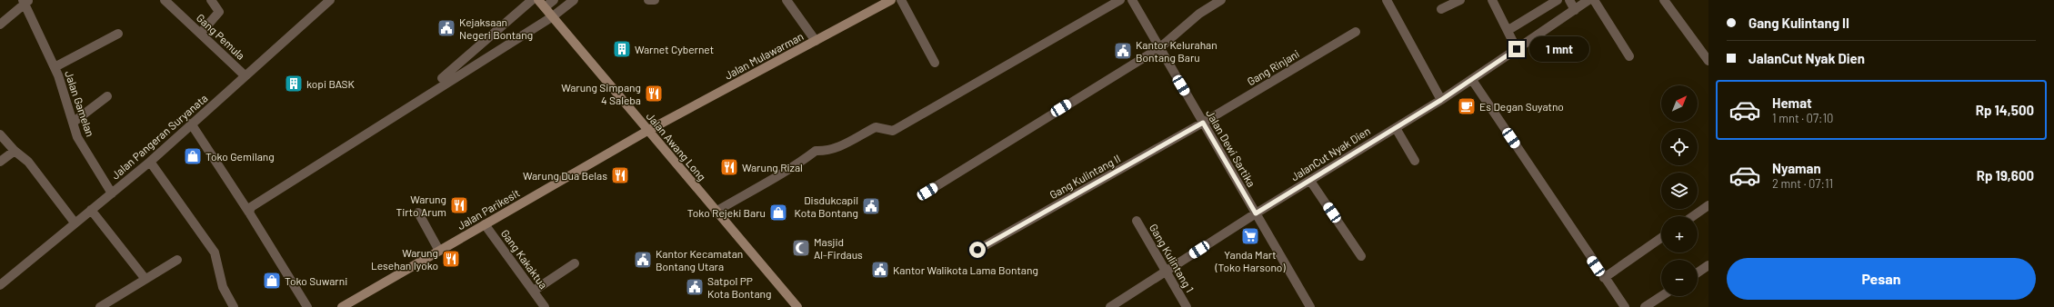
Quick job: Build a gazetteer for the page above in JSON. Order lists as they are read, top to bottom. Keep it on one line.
{"streets":{"street":["Gang Pemula","Jalan Mulawarman","Gang Rinjani","Jalan Gamelan","Jalan Pangeran Suryanata","Jalan Awang Long","Jalan Dewi Sartika","JalanCut Nyak Dien","Gang Kulintang II","Jalan Parikesit","Gang Kulintang 1","Gang Kakaktua"]},"crossings":[["Gang Pemula","Jalan Pangeran Suryanata"],["Jalan Mulawarman","Jalan Awang Long"],["Jalan Mulawarman","Jalan Parikesit"],["Gang Rinjani","Jalan Dewi Sartika"],["Gang Rinjani","Gang Kulintang II"],["Jalan Gamelan","Jalan Pangeran Suryanata"],["Jalan Awang Long","Jalan Parikesit"],["Jalan Dewi Sartika","JalanCut Nyak Dien"],["Jalan Dewi Sartika","Gang Kulintang II"],["JalanCut Nyak Dien","Gang Kulintang 1"],["Jalan Parikesit","Gang Kakaktua"]],"places":{"public building":["Kejaksaan Negeri Bontang","Kantor Kelurahan Bontang Baru","Disdukcapil Kota Bontang","Kantor Kecamatan Bontang Utara","Kantor Walikota Lama Bontang","Satpol PP Kota Bontang"],"building":["Warnet Cybernet","kopi BASK"],"restaurant":["Warung Simpang 4 Saleba","Warung Rizal","Warung Dua Belas","Warung Tirto Arum","Warung Lesehan Iyoko"],"cafe":["Es Degan Suyatno"],"shop":["Toko Gemilang","Toko Rejeki Baru","Toko Suwarni"],"supermarket":["Yanda Mart (Toko Harsono)"],"mosque":["Masjid Al-Firdaus"]},"north":"top right","page":{"banner":["Gang Kulintang II","JalanCut Nyak Dien"],"bubble":"1 mnt","list":[{"name":"Hemat","note":"1 mnt · 07:10","value":"Rp 14,500"},{"name":"Nyaman","note":"2 mnt · 07:11","value":"Rp 19,600"}],"map_buttons":["+","−"],"buttons":"Pesan"}}
